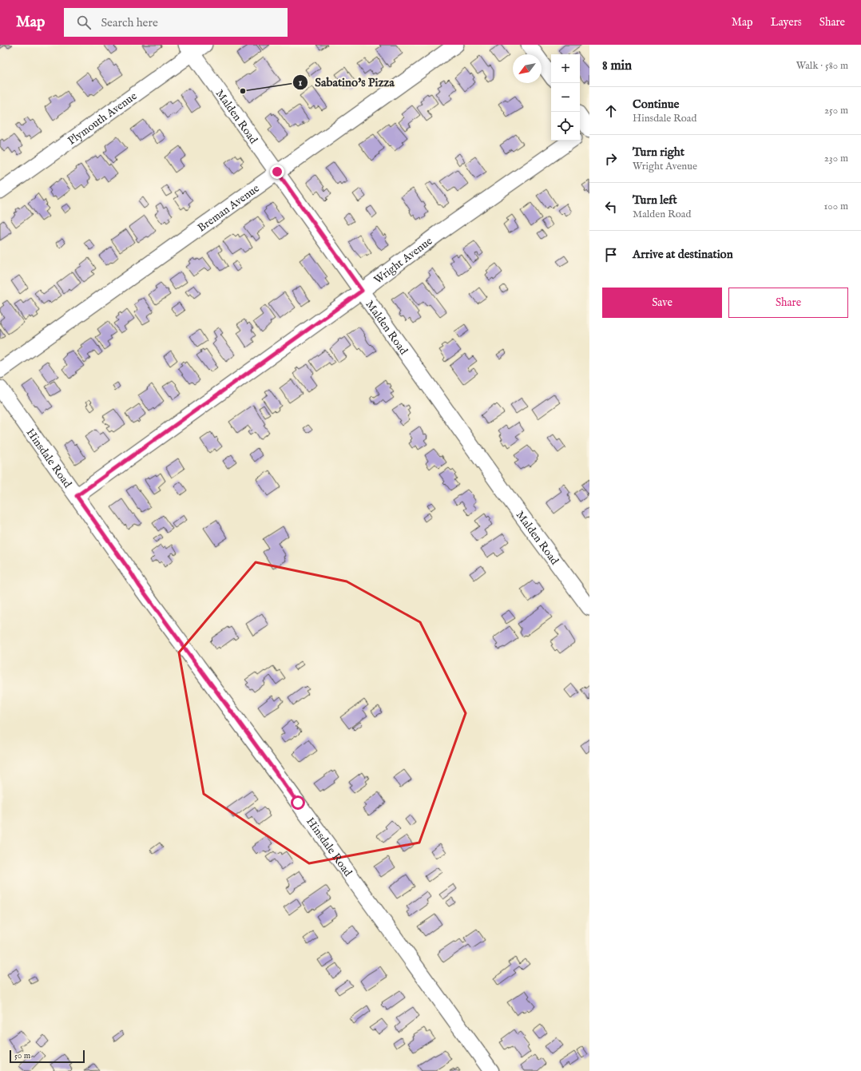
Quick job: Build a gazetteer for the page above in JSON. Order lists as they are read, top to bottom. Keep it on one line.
{"streets":{"street":["Malden Road","Plymouth Avenue","Breman Avenue","Wright Avenue","Hinsdale Road"]},"crossings":[["Malden Road","Plymouth Avenue"],["Malden Road","Breman Avenue"],["Malden Road","Wright Avenue"],["Wright Avenue","Hinsdale Road"]],"places":["Sabatino's Pizza"],"scale_bar":"50 m","north":"bottom left","page":{"header":"Map","search":"Search here","nav":["Map","Layers","Share"],"heading":["8 min","Walk · 580 m"],"map_buttons":["+","−"],"list":[["Continue","Hinsdale Road","250 m"],["Turn right","Wright Avenue","230 m"],["Turn left","Malden Road","100 m"],"Arrive at destination"],"buttons":["Save","Share"],"scale":"50 m"}}
